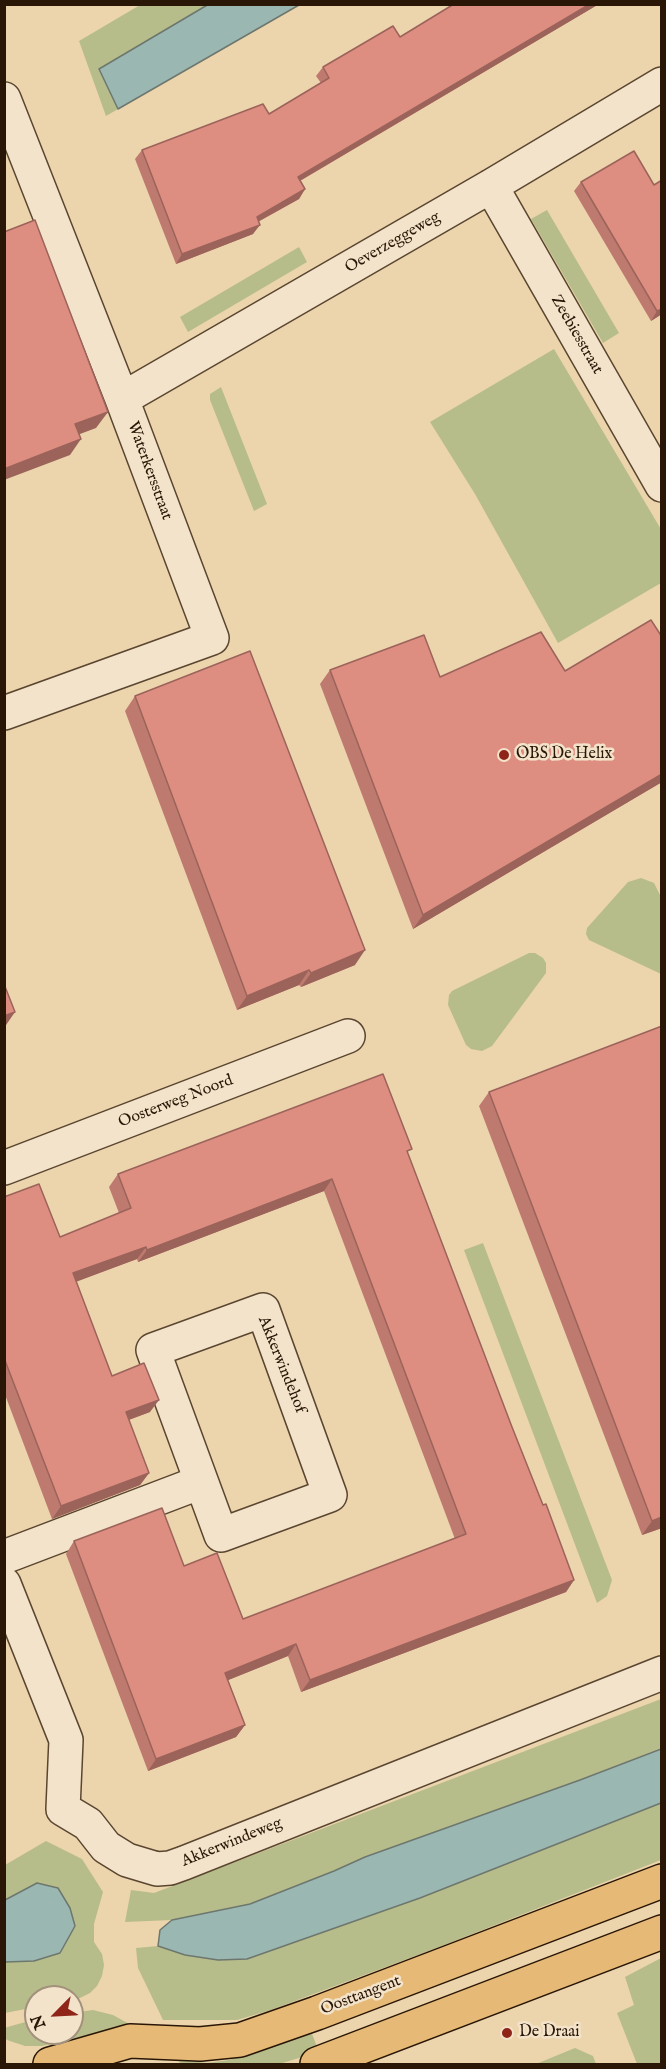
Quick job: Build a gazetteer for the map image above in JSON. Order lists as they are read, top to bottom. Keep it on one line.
{"streets":{"main road":["Oosttangent"],"street":["Oeverzeggeweg","Zeebiesstraat","Waterkersstraat","Oosterweg Noord","Akkerwindehof","Akkerwindeweg"]},"crossings":[["Oeverzeggeweg","Zeebiesstraat"],["Oeverzeggeweg","Waterkersstraat"]],"places":["OBS De Helix","De Draai"],"north":"bottom left"}
